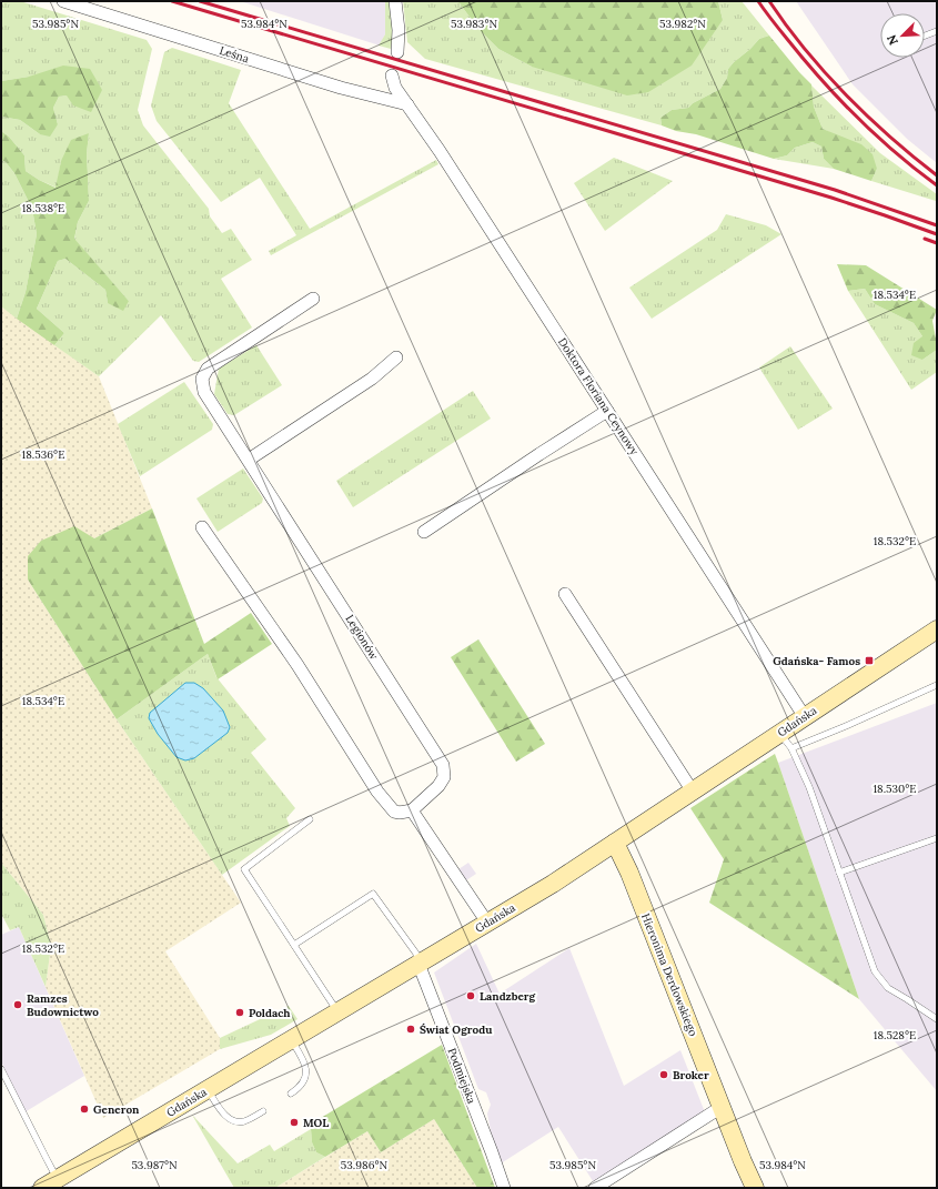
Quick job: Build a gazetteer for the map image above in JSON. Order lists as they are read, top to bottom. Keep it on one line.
{"streets":{"main road":["Gdańska","Hieronima Derdowskiego"],"street":["Leśna","Doktora Floriana Ceynowy","Legionów","Podmiejska"]},"crossings":[["Leśna","Doktora Floriana Ceynowy"],["Doktora Floriana Ceynowy","Gdańska"],["Gdańska","Hieronima Derdowskiego"],["Gdańska","Podmiejska"]],"places":{"transit":["Gdańska- Famos"],"other":["Landzberg","Ramzes Budownictwo","Poldach","Świat Ogrodu","Broker","Generon","MOL"]},"north":"bottom left","coordinates":["53.982°N","53.985°N","53.984°N","53.983°N","18.538°E","18.534°E","18.536°E","18.532°E","18.530°E","18.528°E","53.987°N","53.986°N"]}
